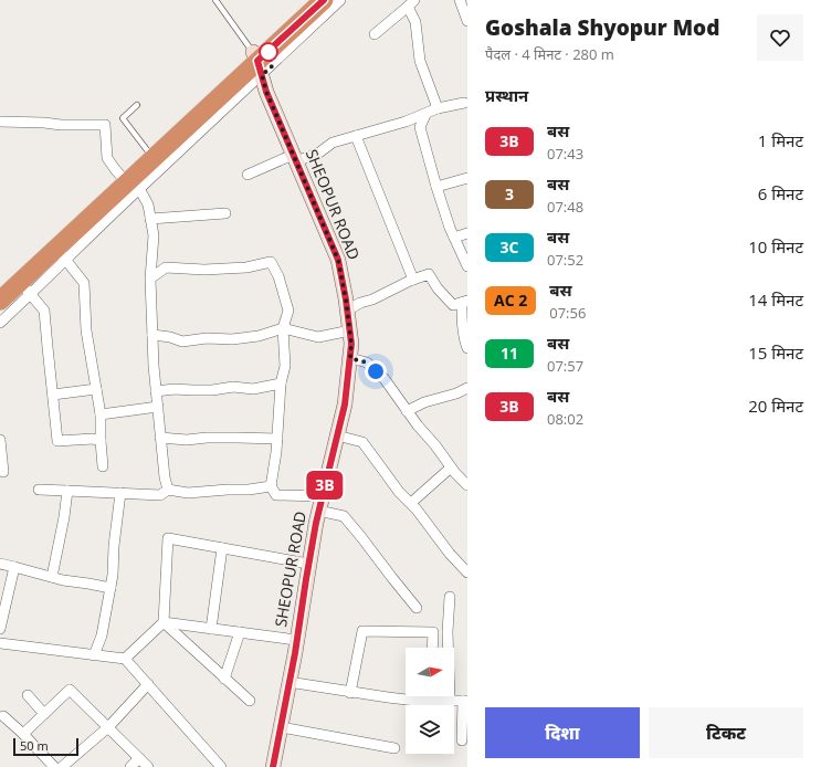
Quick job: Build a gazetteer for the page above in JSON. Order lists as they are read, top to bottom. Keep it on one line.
{"streets":{"street":["SHEOPUR ROAD"]},"lines":["bus line 3B"],"scale_bar":"50 m","north":"right","page":{"on_map":"3B","heading":[["Goshala Shyopur Mod","पैदल · 4 मिनट · 280 m"],"प्रस्थान"],"list":[{"mark":"3B","name":"बस","note":"07:43","value":"1 मिनट"},{"mark":"3","name":"बस","note":"07:48","value":"6 मिनट"},{"mark":"3C","name":"बस","note":"07:52","value":"10 मिनट"},{"mark":"AC 2","name":"बस","note":"07:56","value":"14 मिनट"},{"mark":"11","name":"बस","note":"07:57","value":"15 मिनट"},{"mark":"3B","name":"बस","note":"08:02","value":"20 मिनट"}],"buttons":["दिशा","टिकट"],"scale":"50 m"}}
